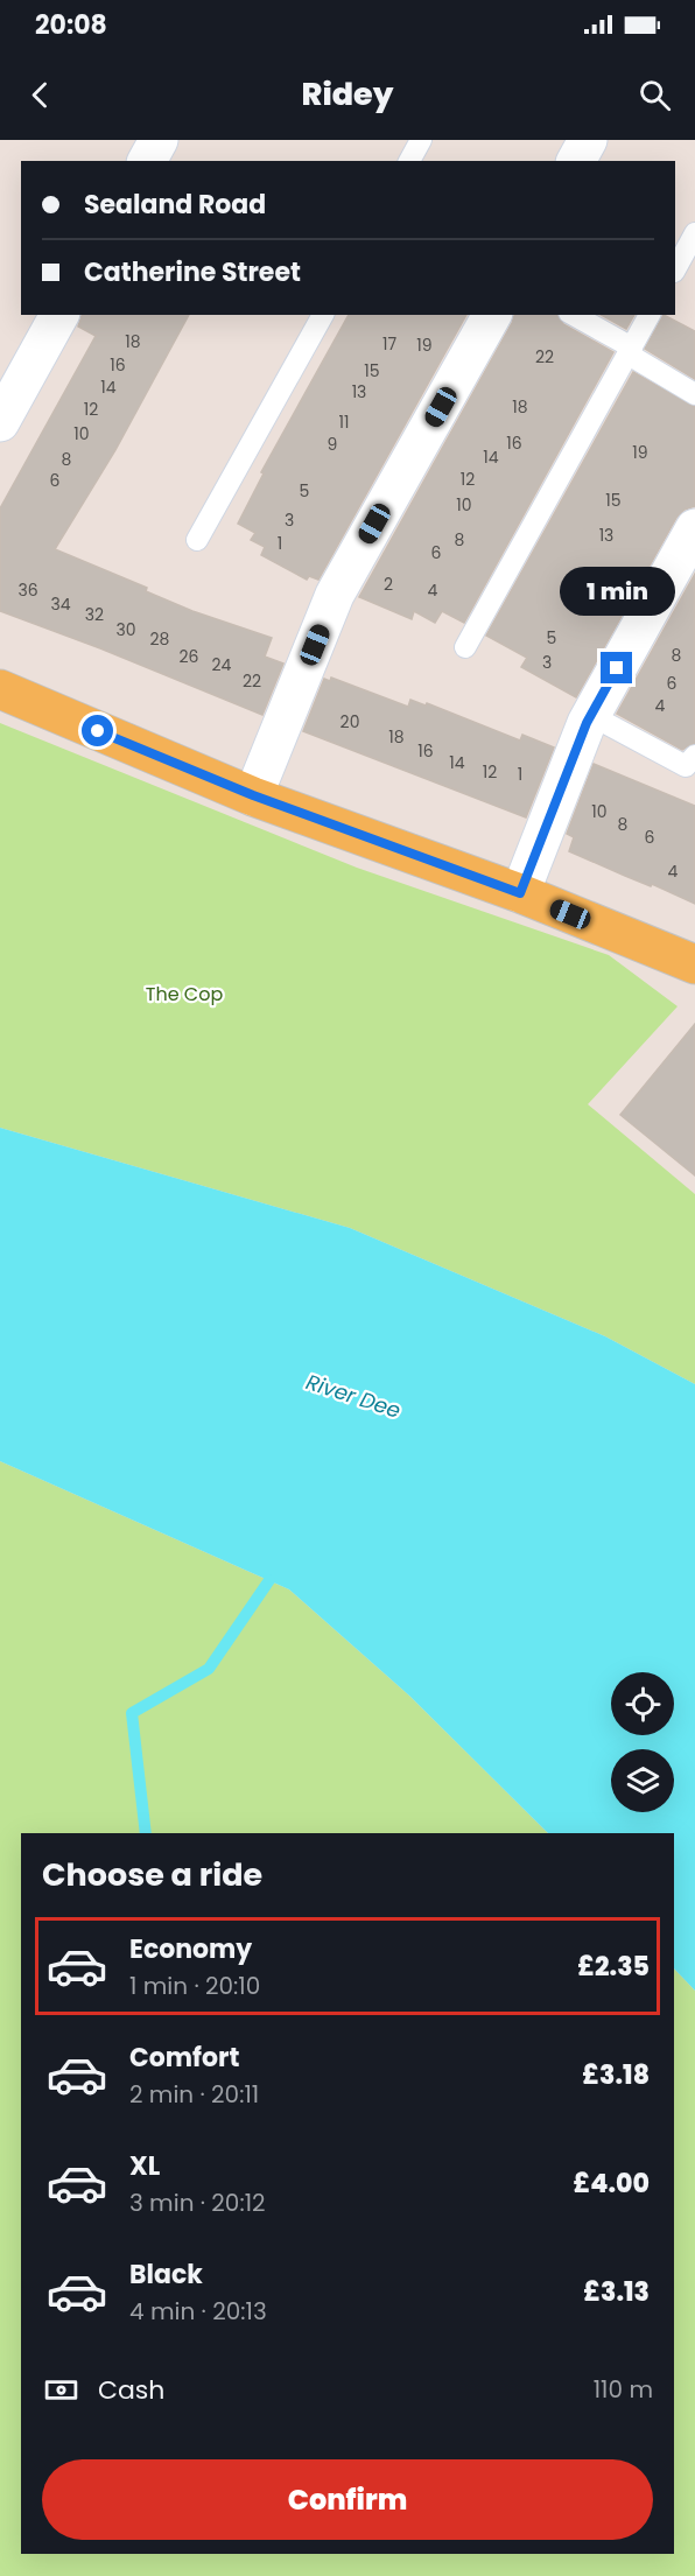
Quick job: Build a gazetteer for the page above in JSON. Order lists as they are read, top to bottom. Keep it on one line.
{"water":["River Dee"],"parks":["The Cop"],"house_numbers":["18","17","19","22","16","15","14","13","18","12","11","10","16","9","19","14","8","12","6","5","15","10","3","13","8","1","6","2","36","4","34","32","30","5","28","8","26","3","24","22","6","4","20","18","16","14","12","1","10","8","6","4"],"page":{"status":"20:08","header":"Ridey","banner":["Sealand Road","Catherine Street"],"bubble":"1 min","heading":"Choose a ride","list":[{"name":"Economy","note":"1 min · 20:10","value":"£2.35"},{"name":"Comfort","note":"2 min · 20:11","value":"£3.18"},{"name":"XL","note":"3 min · 20:12","value":"£4.00"},{"name":"Black","note":"4 min · 20:13","value":"£3.13"}],"pay":["Cash","110 m"],"buttons":"Confirm"}}
